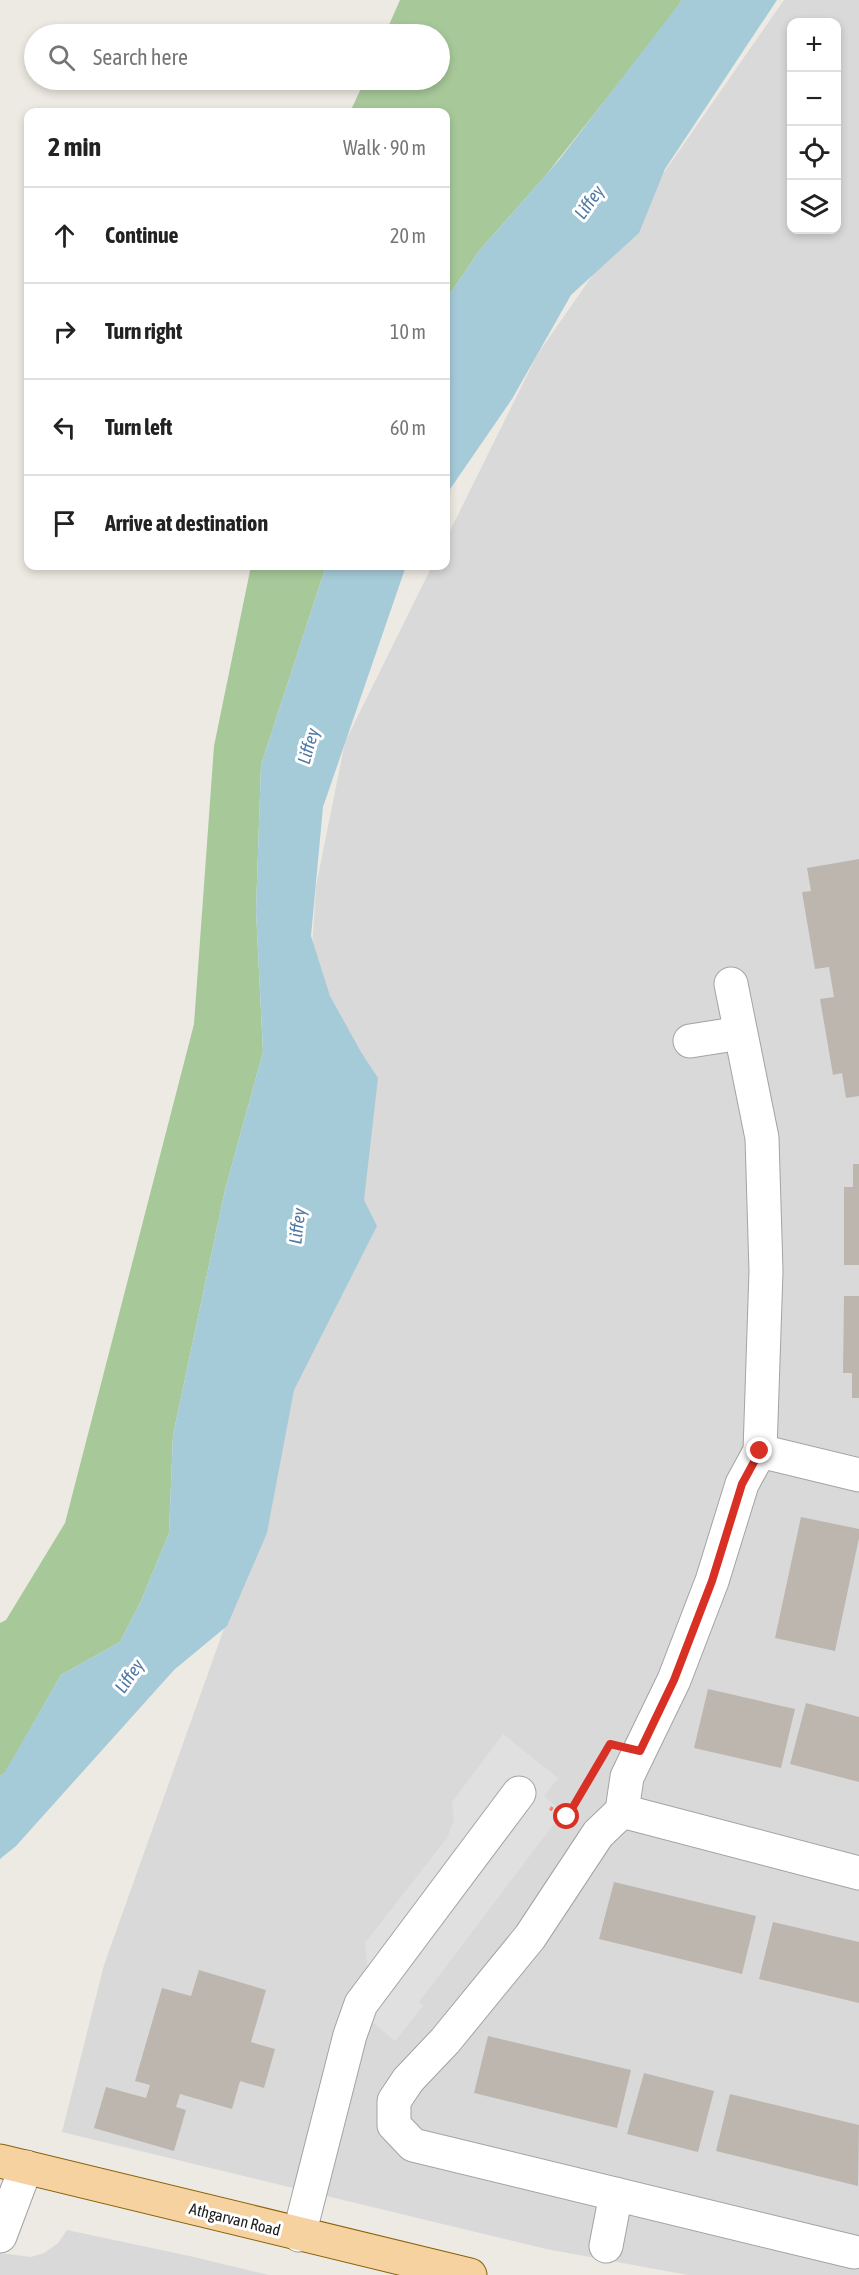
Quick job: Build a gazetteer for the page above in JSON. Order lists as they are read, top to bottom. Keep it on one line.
{"streets":{"main road":["Athgarvan Road"]},"water":["Liffey"],"page":{"map_buttons":["+","−"],"search":"Search here","heading":["2 min","Walk · 90 m"],"list":[["Continue","20 m"],["Turn right","10 m"],["Turn left","60 m"],"Arrive at destination"]}}
